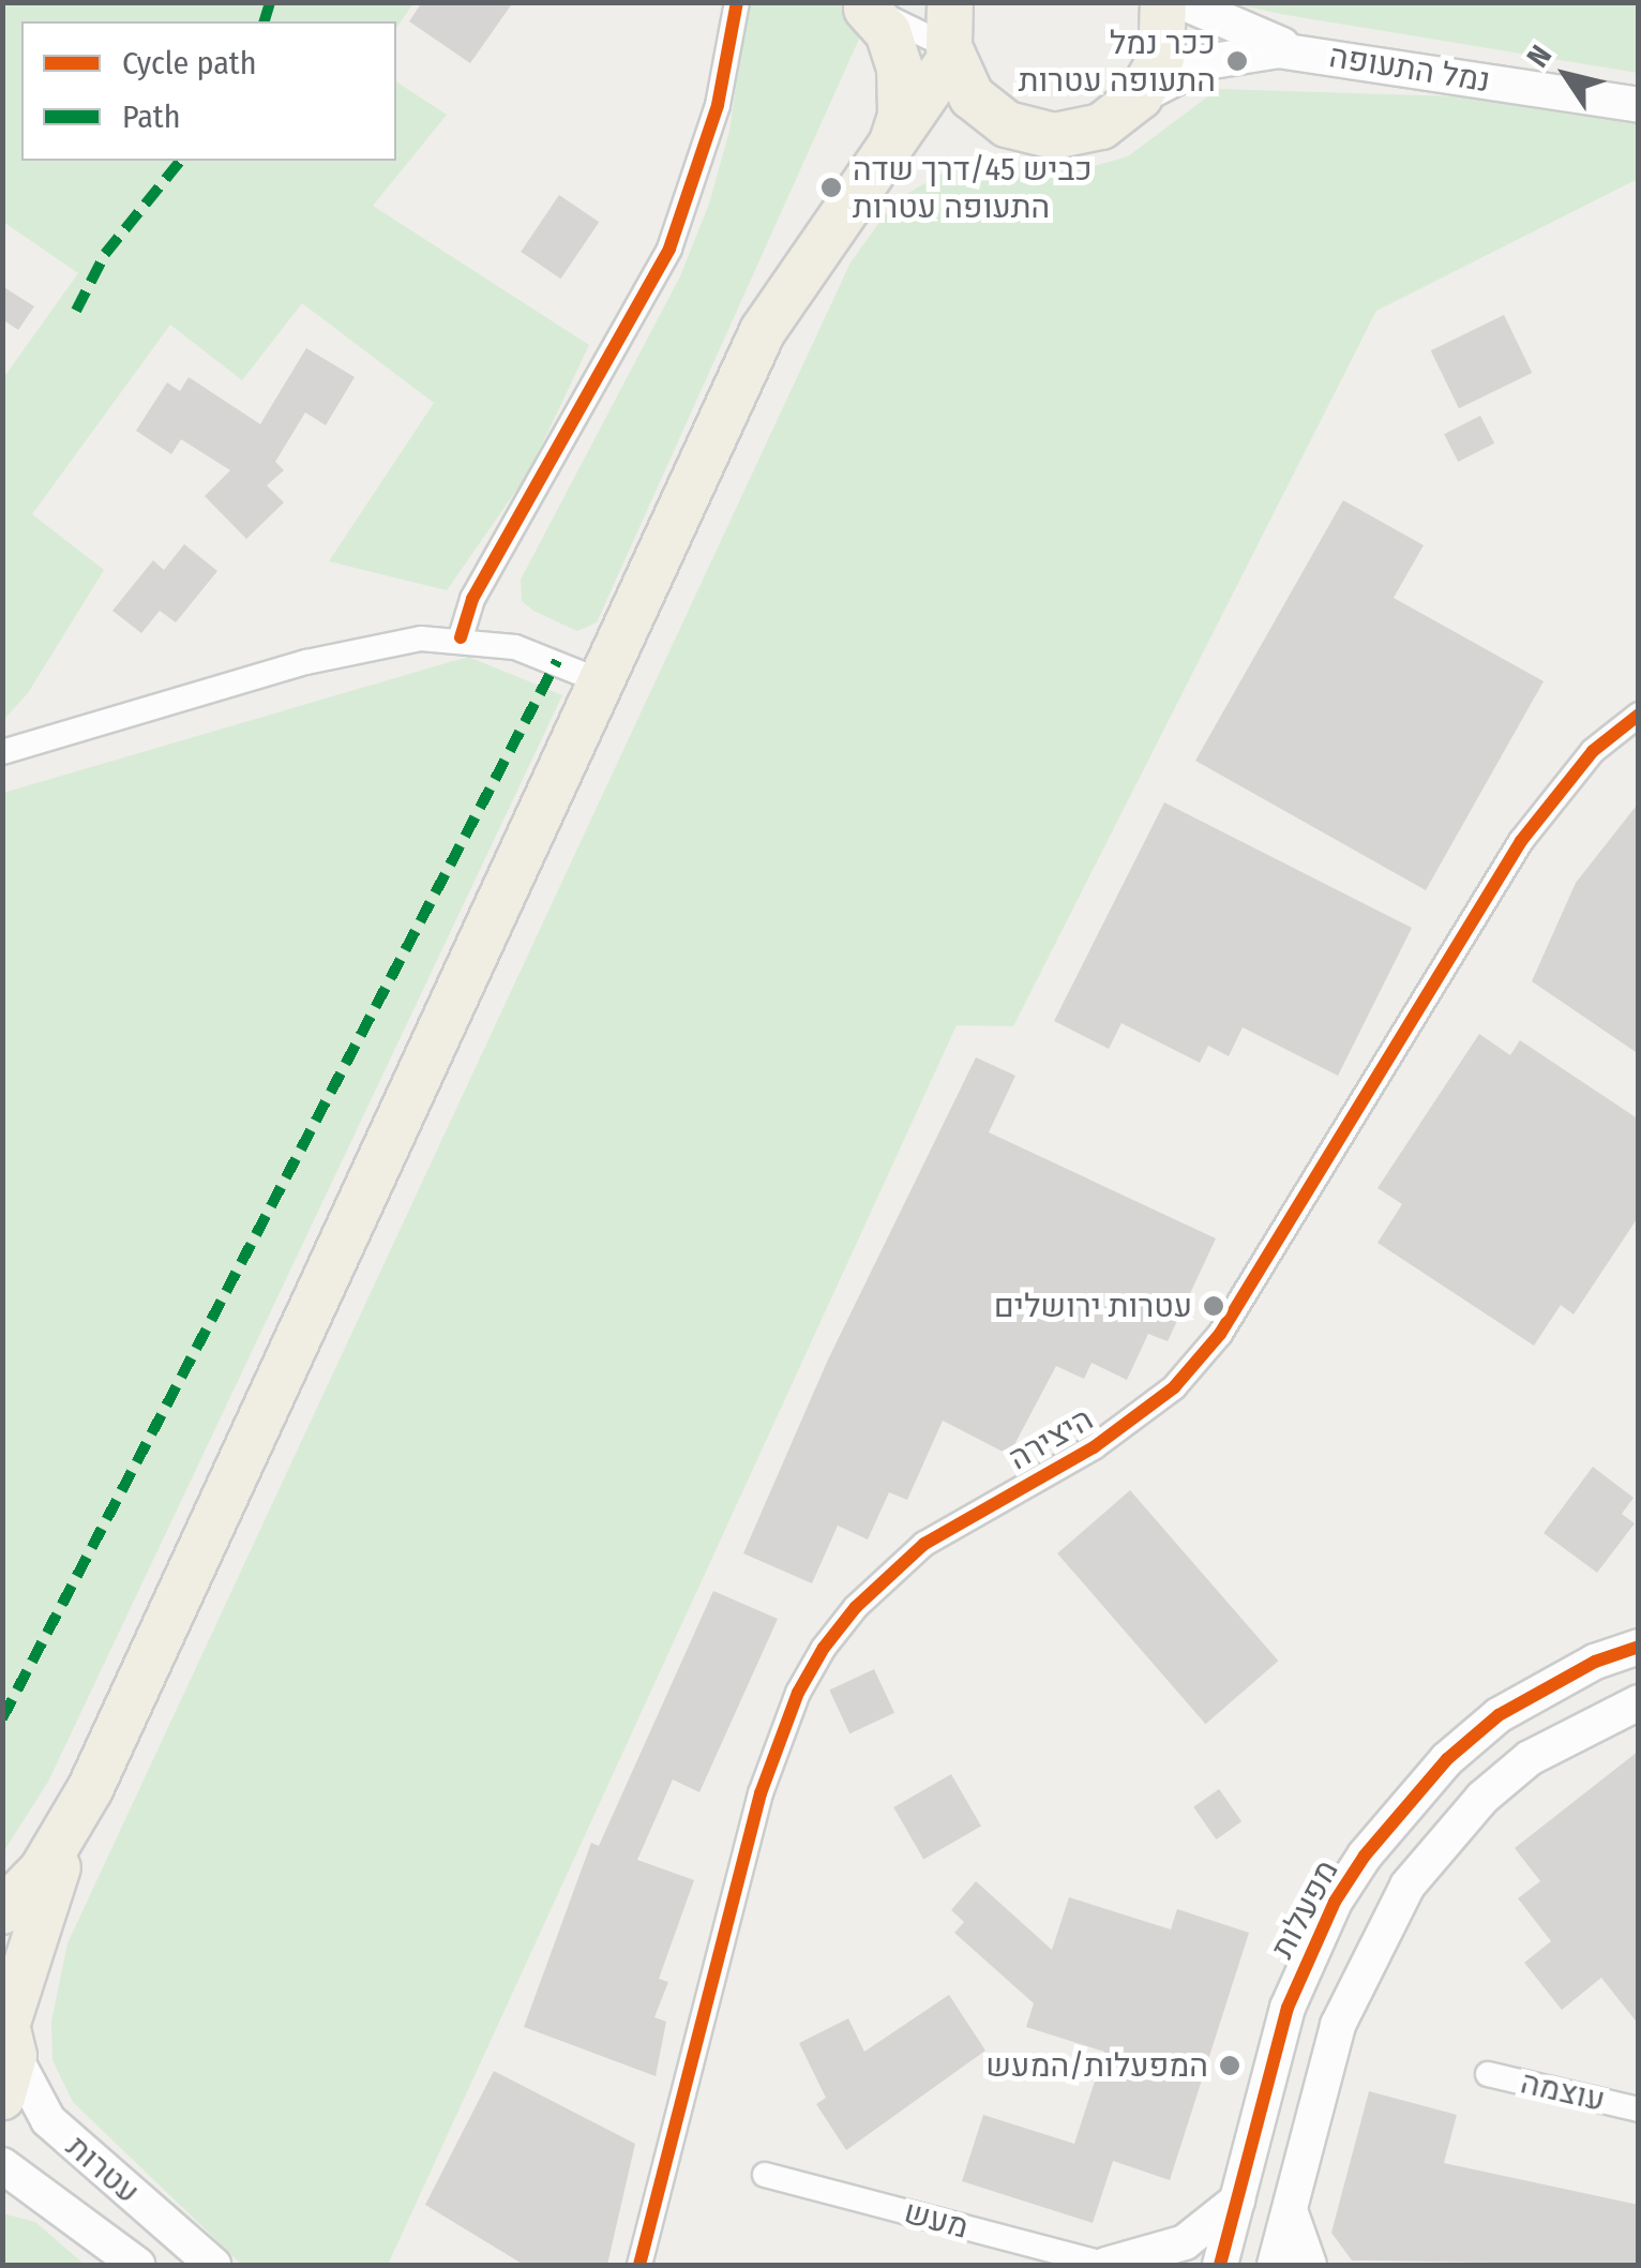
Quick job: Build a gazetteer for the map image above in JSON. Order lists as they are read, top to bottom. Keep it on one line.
{"streets":{"street":["נמל התעופה","היצירה","מפעלות","עוצמה","עטרות","מעש"]},"places":["ככר נמל התעופה עטרות","כביש 45/דרך שדה התעופה עטרות","עטרות ירושלים","המפעלות/המעש"],"legend":["Cycle path","Path"],"north":"top left"}
